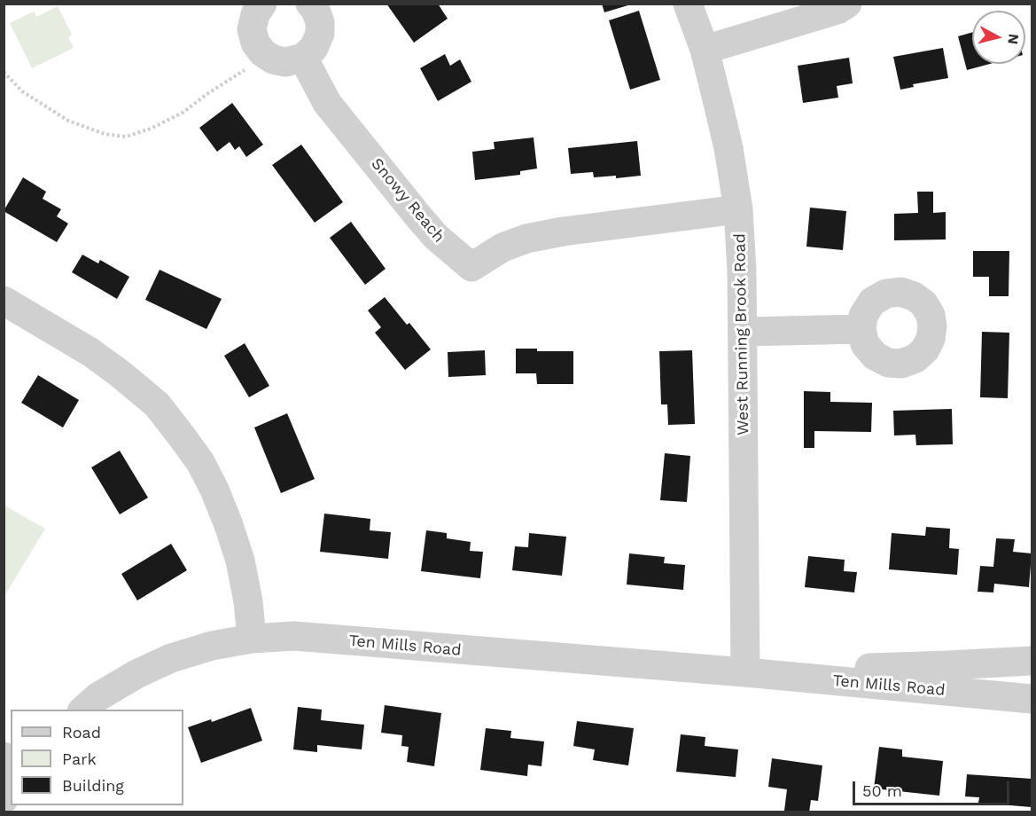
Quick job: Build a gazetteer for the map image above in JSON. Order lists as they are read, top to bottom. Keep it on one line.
{"streets":{"street":["Snowy Reach","West Running Brook Road","Ten Mills Road"]},"crossings":[["Snowy Reach","West Running Brook Road"],["West Running Brook Road","Ten Mills Road"]],"legend":["Road","Park","Building"],"scale_bar":"50 m","north":"right"}
